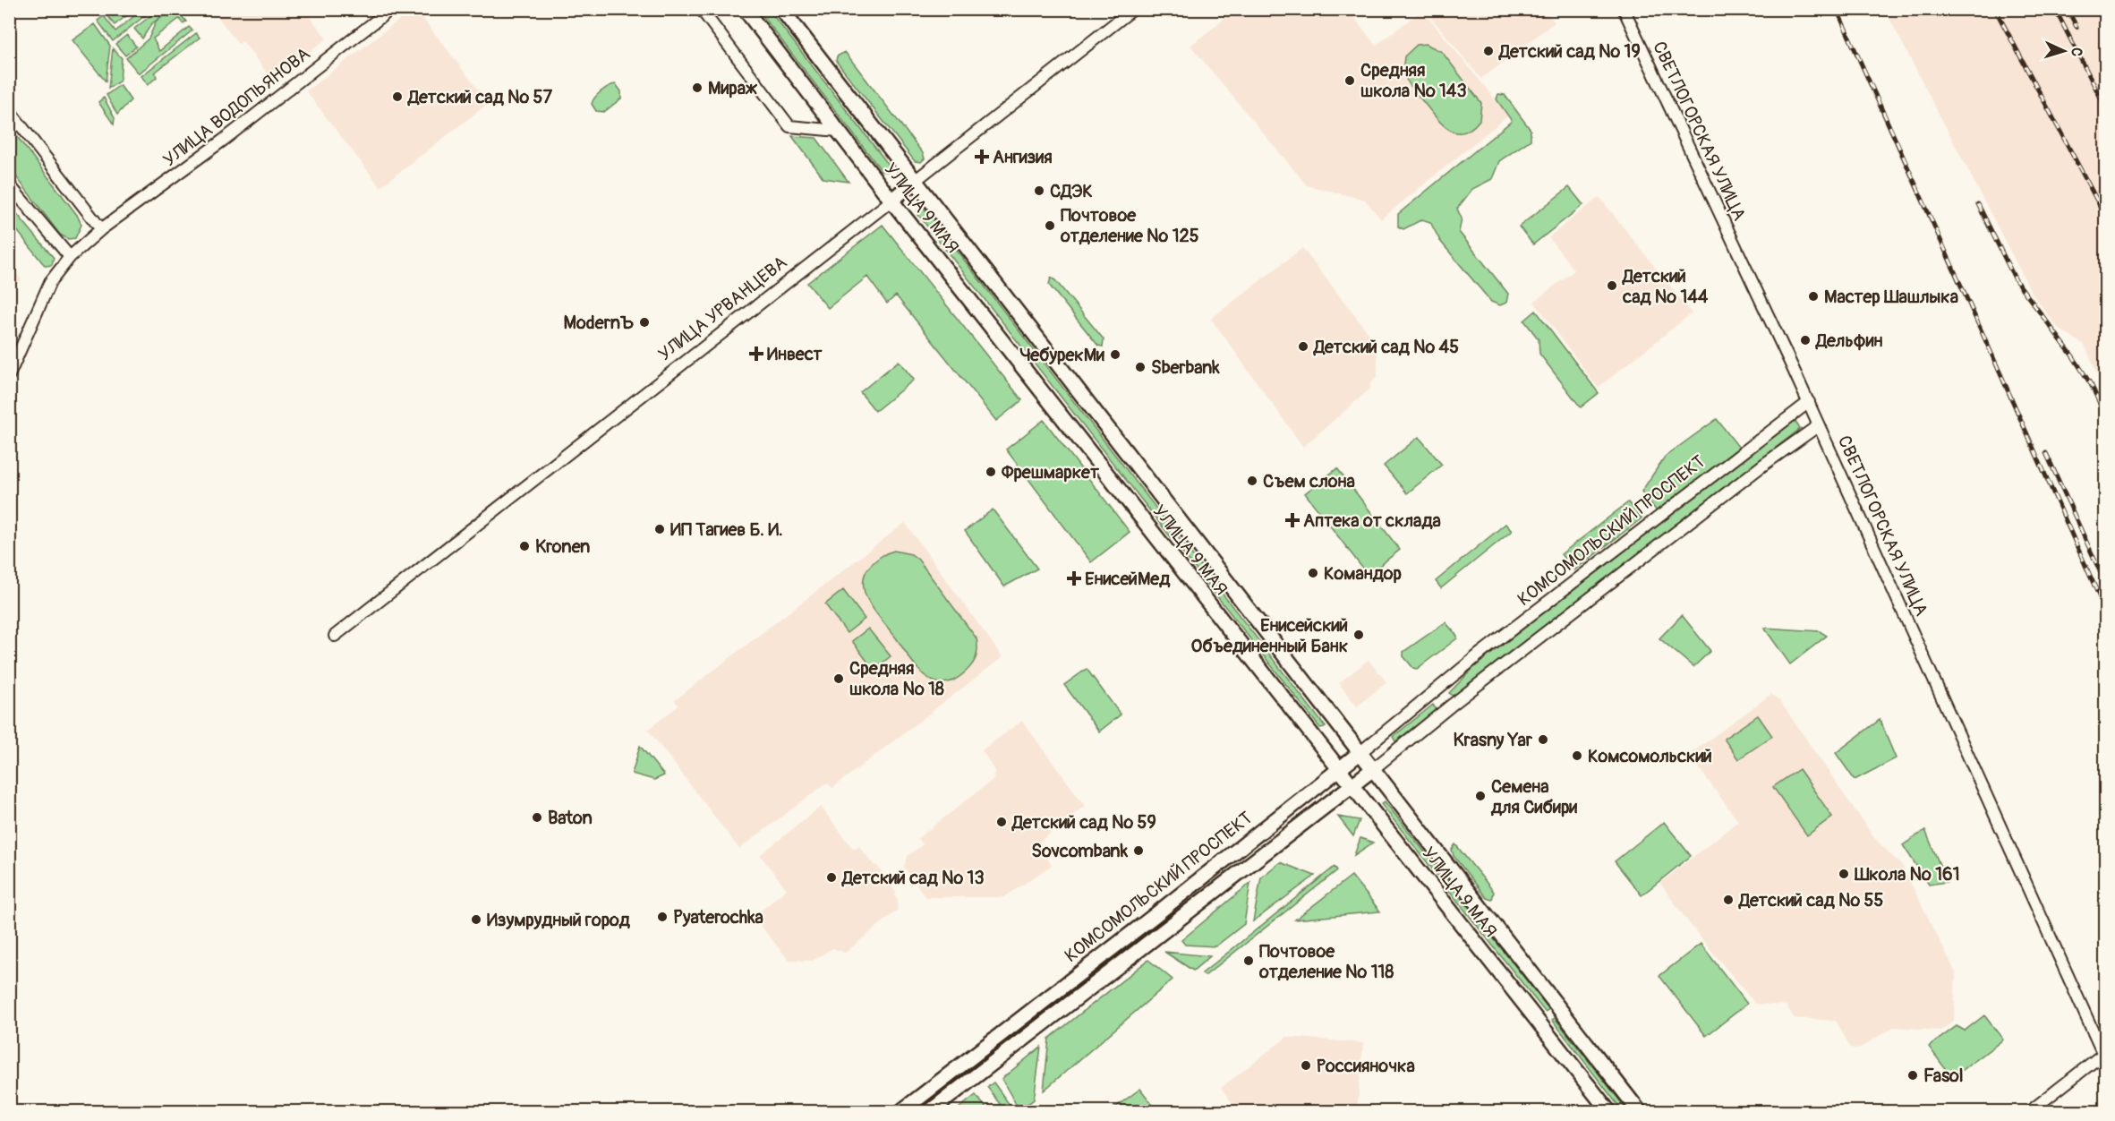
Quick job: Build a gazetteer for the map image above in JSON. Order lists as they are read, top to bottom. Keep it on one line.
{"streets":{"main road":["УЛИЦА 9 МАЯ","УЛИЦА УРВАНЦЕВА","КОМСОМОЛЬСКИЙ ПРОСПЕКТ"],"street":["УЛИЦА ВОДОПЬЯНОВА","СВЕТЛОГОРСКАЯ УЛИЦА"]},"crossings":[["СВЕТЛОГОРСКАЯ УЛИЦА","КОМСОМОЛЬСКИЙ ПРОСПЕКТ"],["УЛИЦА 9 МАЯ","УЛИЦА УРВАНЦЕВА"],["УЛИЦА 9 МАЯ","КОМСОМОЛЬСКИЙ ПРОСПЕКТ"]],"places":{"other":["Детский сад № 19","Средняя школа № 143","Мираж","Детский сад № 57","СДЭК","Почтовое отделение № 125","Детский сад № 144","Мастер Шашлыка","ModernЪ","Дельфин","Детский сад № 45","ЧебурекМи","Sberbank","Фрешмаркет","Съем слона","ИП Тагиев Б. И.","Kronen","Командор","Енисейский Объединенный Банк","Средняя школа № 18","Krasny Yar","Комсомольский","Семена для Сибири","Baton","Детский сад № 59","Sovcombank","Школа № 161","Детский сад № 13","Детский сад № 55","Pyaterochka","Изумрудный город","Почтовое отделение № 118","Россияночка","Fasol"],"health":["Ангизия","Инвест","Аптека от склада","ЕнисейМед"]},"north":"right"}
